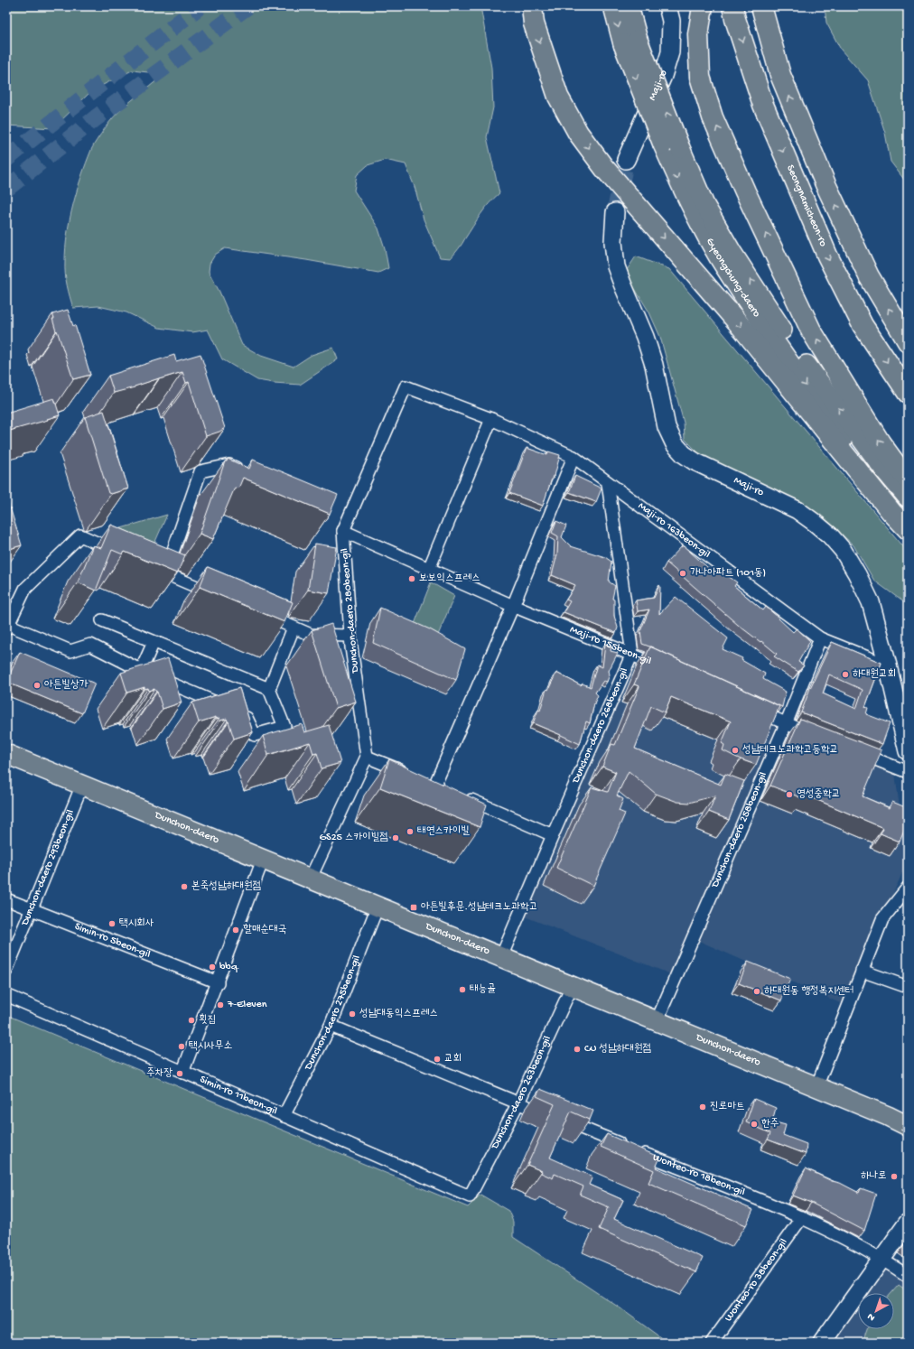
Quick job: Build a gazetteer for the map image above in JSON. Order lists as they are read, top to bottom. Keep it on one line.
{"streets":{"highway":["Seongnamicheon-ro"],"main road":["Maji-ro","Gyeongchung-daero","Dunchon-daero"],"street":["Maji-ro 163beon-gil","Dunchon-daero 280beon-gil","Maji-ro 155beon-gil","Dunchon-daero 268beon-gil","Dunchon-daero 258beon-gil","Dunchon-daero 293beon-gil","Simin-ro 5beon-gil","Dunchon-daero 275beon-gil","Dunchon-daero 263beon-gil","Simin-ro 11beon-gil","Wonteo-ro 18beon-gil","Wonteo-ro 38beon-gil"]},"crossings":[["Maji-ro","Maji-ro 163beon-gil"],["Maji-ro 163beon-gil","Dunchon-daero 280beon-gil"],["Maji-ro 163beon-gil","Dunchon-daero 268beon-gil"],["Maji-ro 163beon-gil","Dunchon-daero 258beon-gil"],["Dunchon-daero 280beon-gil","Maji-ro 155beon-gil"],["Maji-ro 155beon-gil","Dunchon-daero 268beon-gil"],["Dunchon-daero 268beon-gil","Dunchon-daero"],["Dunchon-daero","Dunchon-daero 258beon-gil"],["Dunchon-daero","Dunchon-daero 293beon-gil"],["Dunchon-daero","Dunchon-daero 275beon-gil"],["Dunchon-daero","Dunchon-daero 263beon-gil"],["Dunchon-daero 293beon-gil","Simin-ro 5beon-gil"],["Dunchon-daero 275beon-gil","Simin-ro 11beon-gil"],["Dunchon-daero 275beon-gil","Wonteo-ro 18beon-gil"],["Dunchon-daero 263beon-gil","Simin-ro 11beon-gil"],["Dunchon-daero 263beon-gil","Wonteo-ro 18beon-gil"],["Wonteo-ro 18beon-gil","Wonteo-ro 38beon-gil"]],"places":{"other":["가나아파트 (101동)","보보익스프레스","하대원교회","아튼빌상가","성남테크노과학고등학교","영성중학교","태연스카이빌","GS25 스카이빌점","본죽성남하대원점","택시회사","할매순대국","bbq","태능골","하대원동 행정복지센터","7-Eleven","성남대동익스프레스","횟집","택시사무소","CU 성남하대원점","교회","주차장","진로마트","한주","하나로"],"transit":["아튼빌후문.성남테크노과학고"]},"north":"bottom left"}
